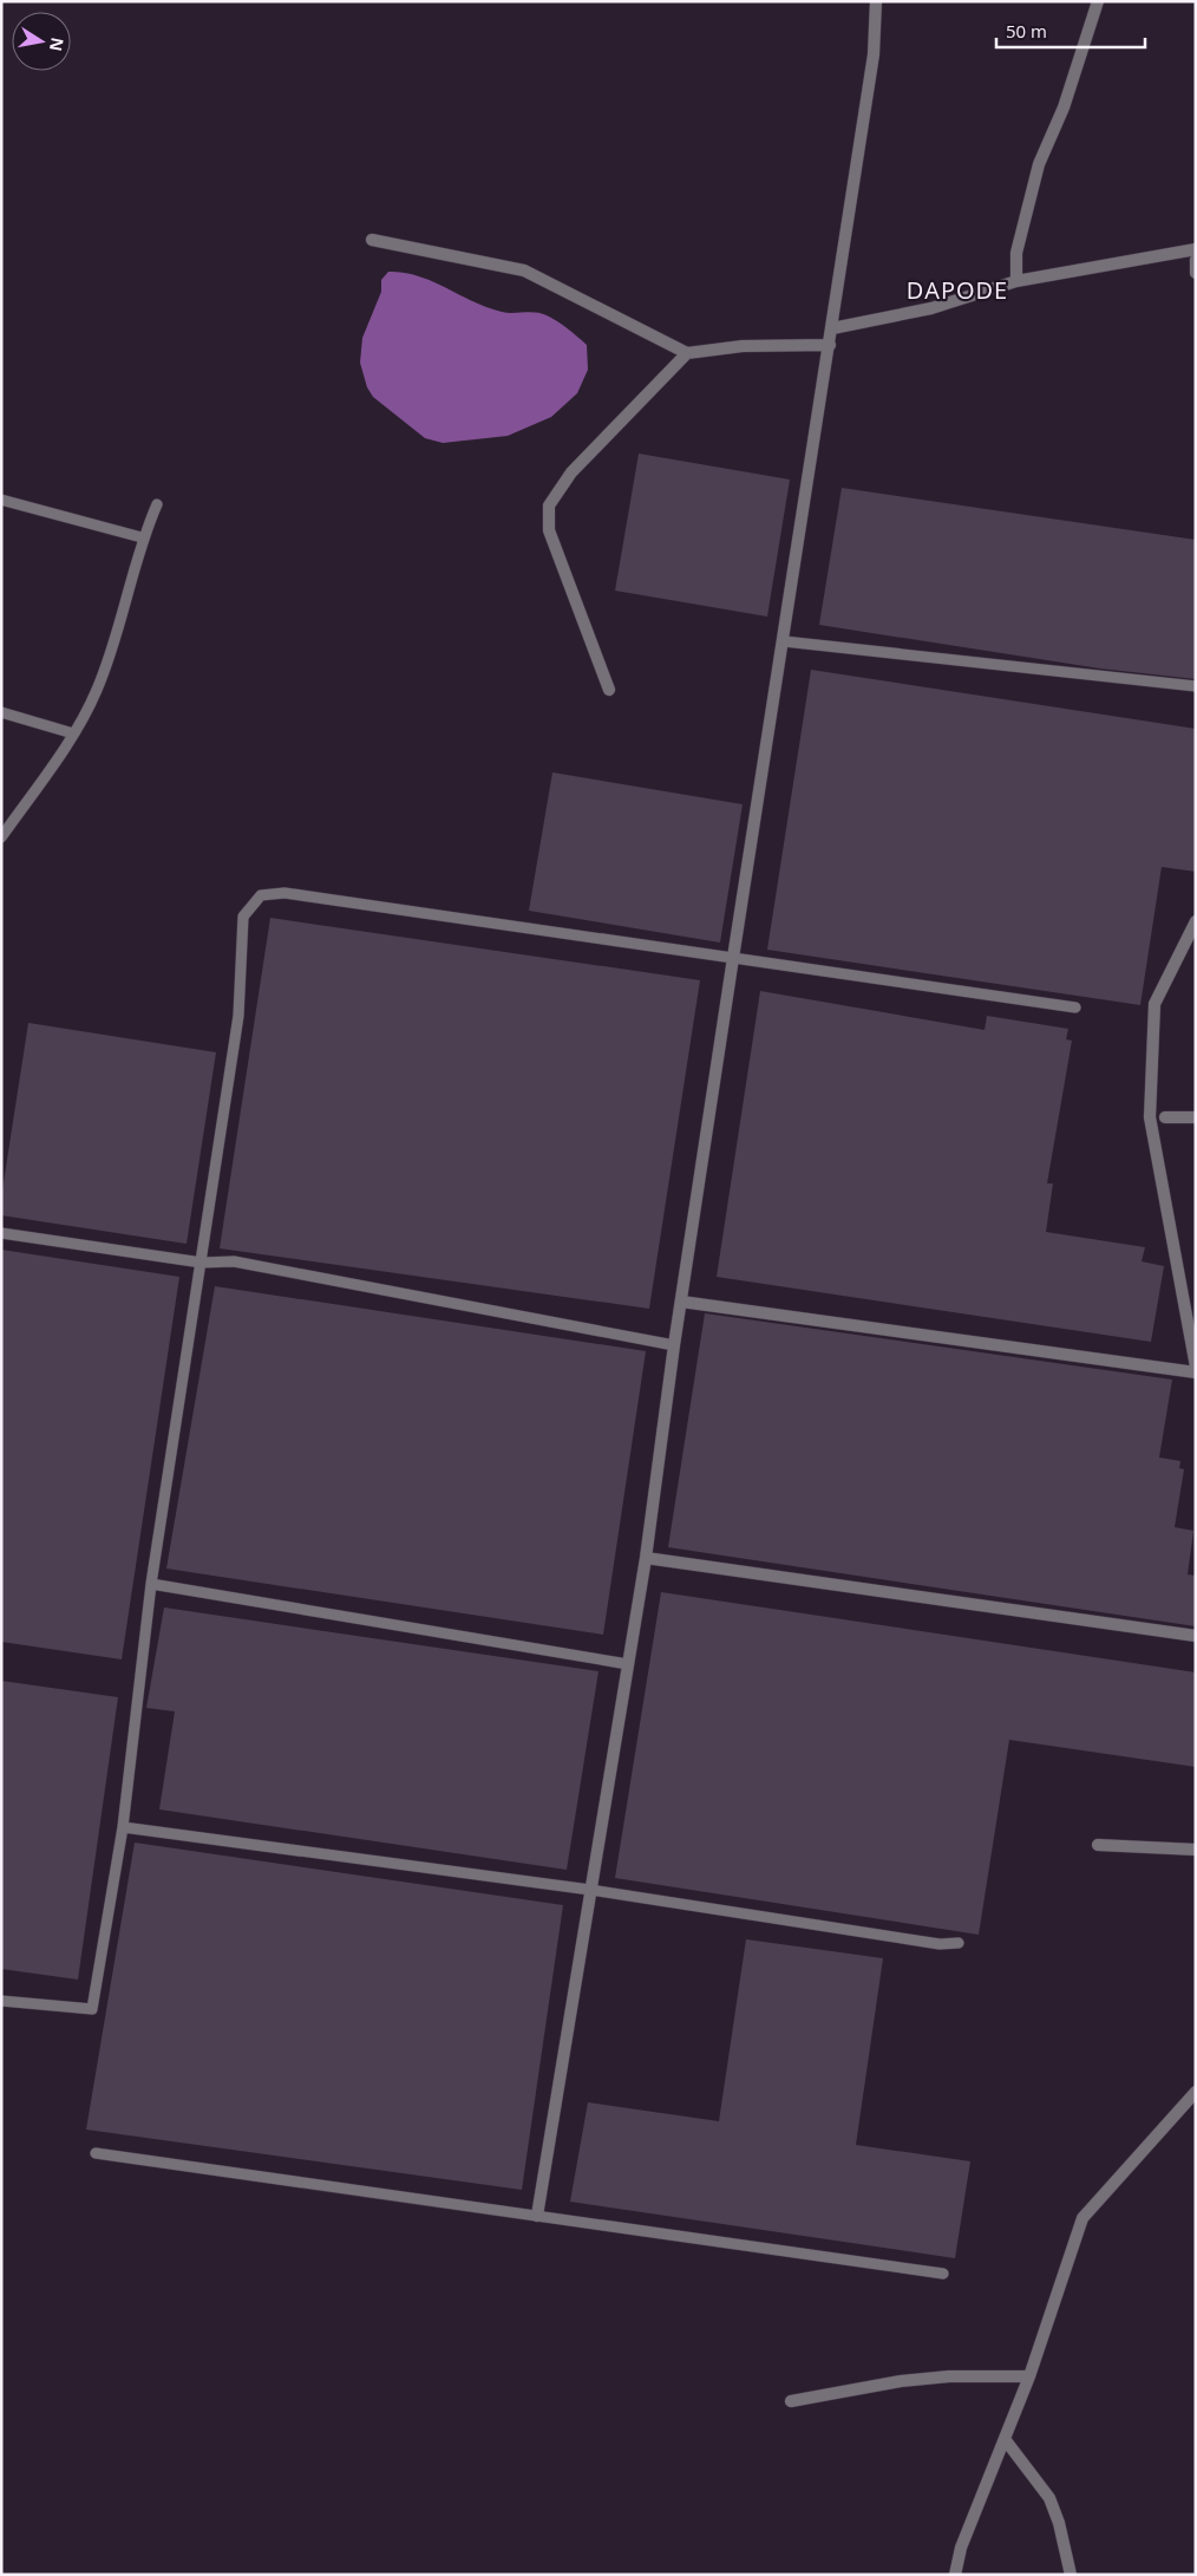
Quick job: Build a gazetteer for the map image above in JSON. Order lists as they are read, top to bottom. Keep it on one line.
{"districts":["DAPODE"],"scale_bar":"50 m","north":"right"}
